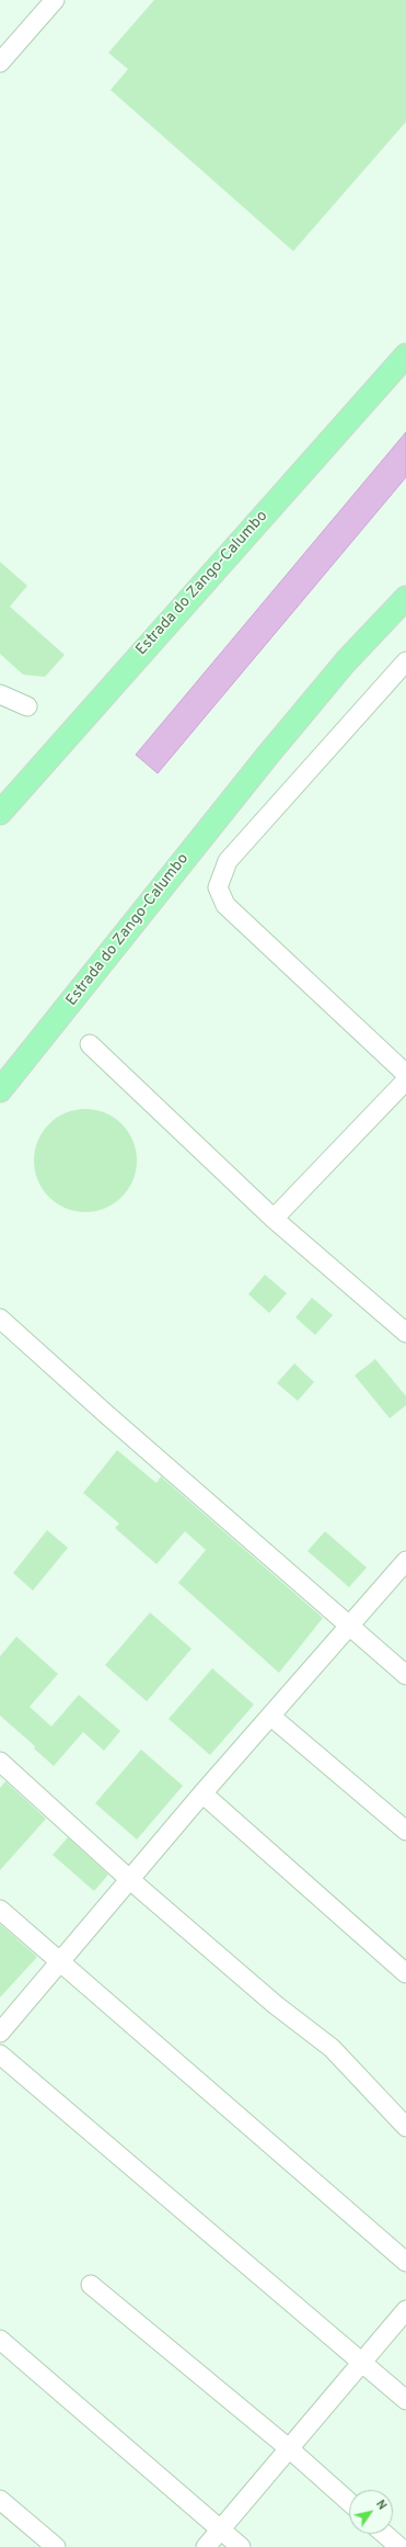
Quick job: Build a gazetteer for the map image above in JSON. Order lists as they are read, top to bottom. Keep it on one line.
{"streets":{"main road":["Estrada do Zango-Calumbo"]},"north":"top right"}
